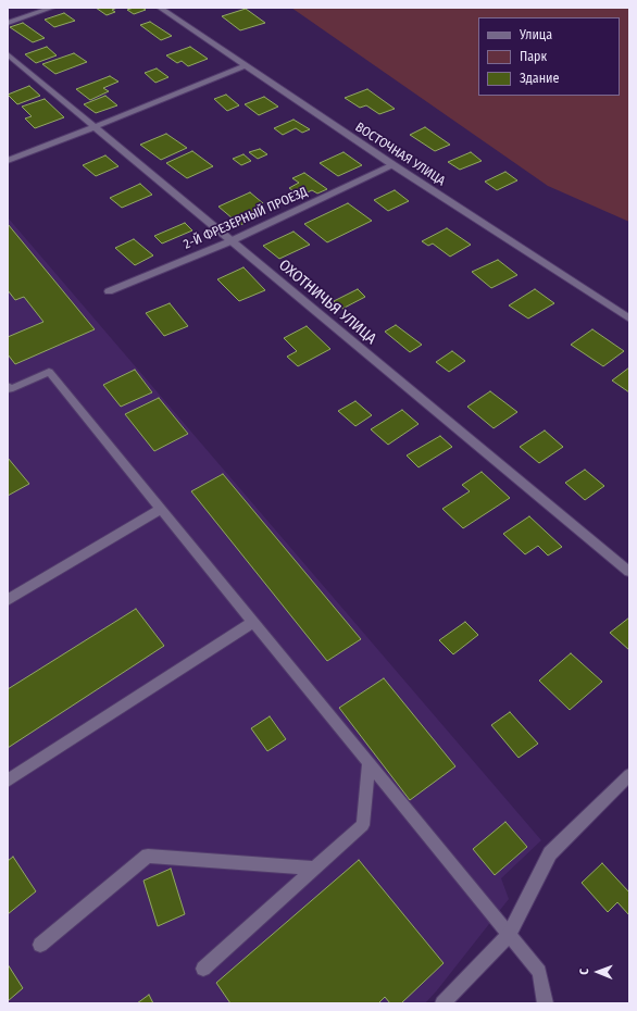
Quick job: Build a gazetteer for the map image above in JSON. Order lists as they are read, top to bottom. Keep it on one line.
{"streets":{"street":["ВОСТОЧНАЯ УЛИЦА","2-Й ФРЕЗЕРНЫЙ ПРОЕЗД","ОХОТНИЧЬЯ УЛИЦА"]},"crossings":[["ВОСТОЧНАЯ УЛИЦА","2-Й ФРЕЗЕРНЫЙ ПРОЕЗД"],["2-Й ФРЕЗЕРНЫЙ ПРОЕЗД","ОХОТНИЧЬЯ УЛИЦА"]],"legend":["Улица","Парк","Здание"],"north":"left"}
